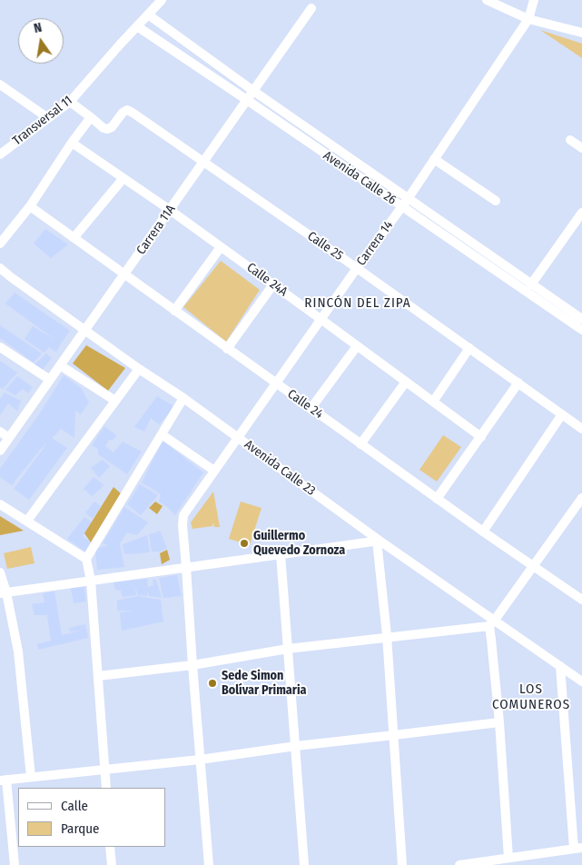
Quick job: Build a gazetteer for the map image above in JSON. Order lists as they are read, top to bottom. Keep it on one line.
{"streets":{"street":["Transversal 11","Avenida Calle 26","Carrera 11A","Carrera 14","Calle 25","Calle 24A","Calle 24","Avenida Calle 23"]},"crossings":[["Transversal 11","Avenida Calle 26"],["Transversal 11","Calle 25"],["Avenida Calle 26","Carrera 11A"],["Avenida Calle 26","Carrera 14"],["Carrera 11A","Calle 25"],["Carrera 11A","Calle 24A"],["Carrera 11A","Calle 24"],["Carrera 11A","Avenida Calle 23"],["Carrera 14","Calle 25"],["Carrera 14","Calle 24A"],["Carrera 14","Calle 24"],["Carrera 14","Avenida Calle 23"]],"districts":["RINCÓN DEL ZIPA","LOS COMUNEROS"],"places":["Guillermo Quevedo Zornoza","Sede Simon Bolívar Primaria"],"legend":["Calle","Parque"],"north":"top"}
